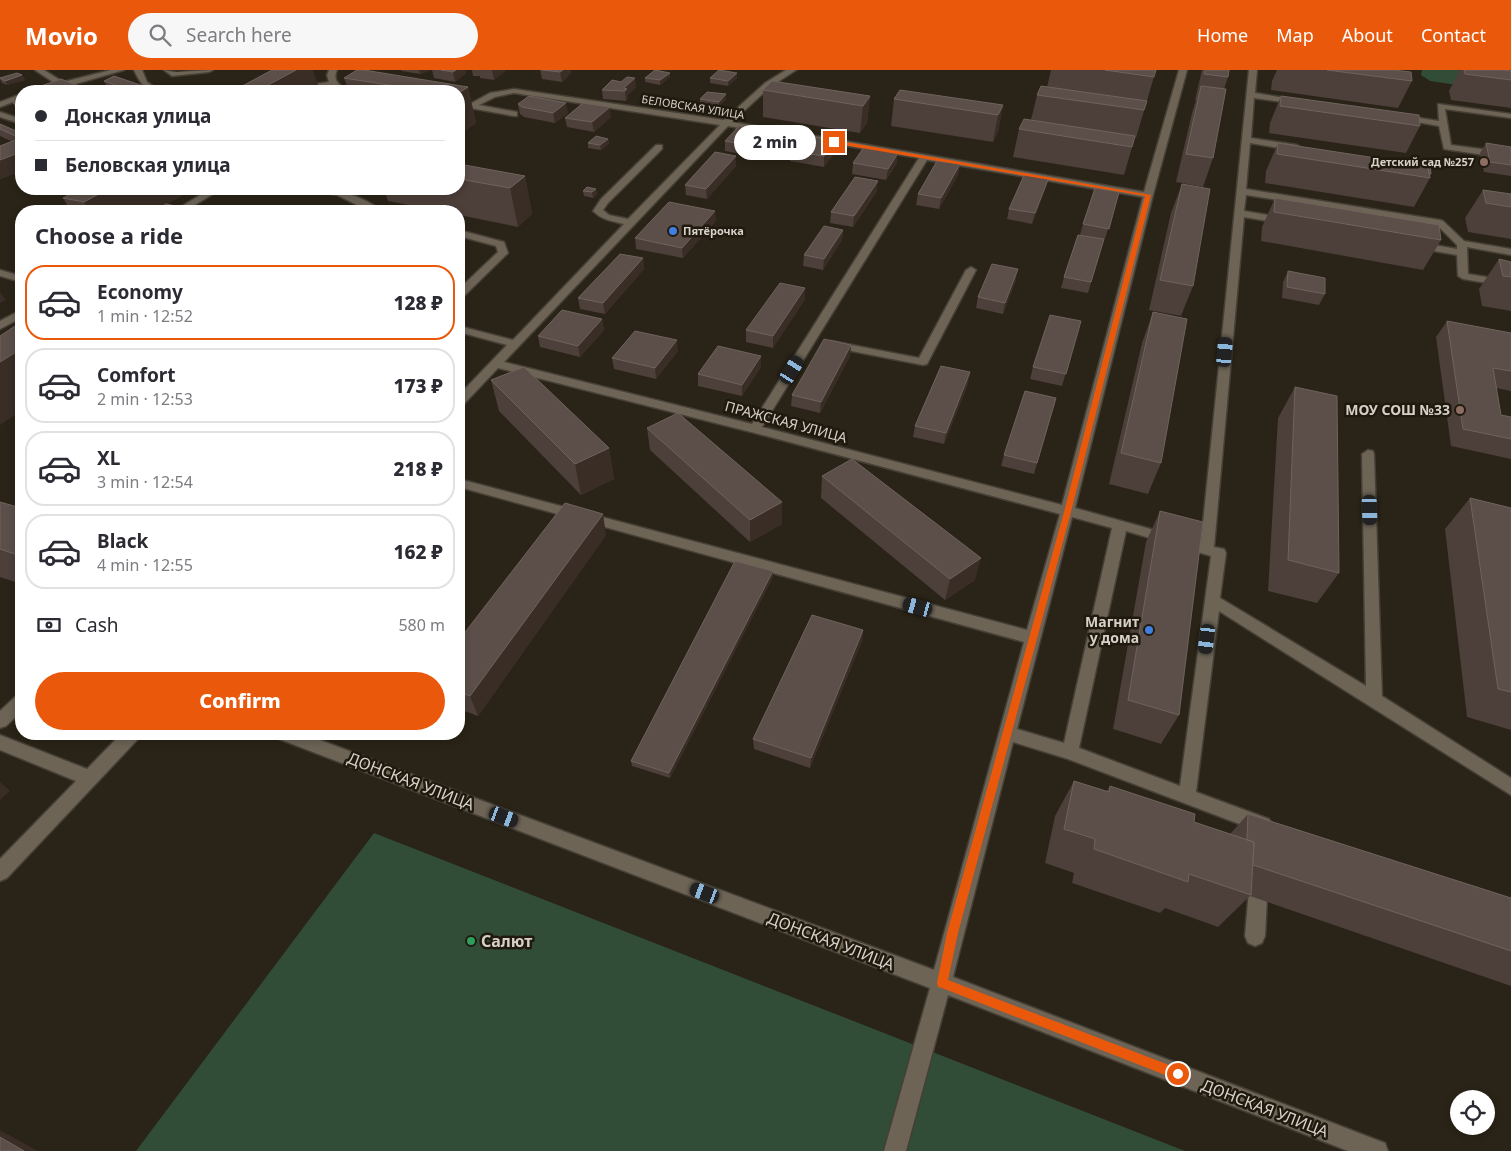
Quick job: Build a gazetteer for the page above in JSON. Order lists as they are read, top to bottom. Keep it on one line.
{"streets":{"street":["БЕЛОВСКАЯ УЛИЦА","ПРАЖСКАЯ УЛИЦА","ДОНСКАЯ УЛИЦА"]},"places":["Детский сад №257","Пятёрочка","МОУ СОШ №33","Магнит у дома","Салют"],"page":{"header":"Movio","search":"Search here","nav":["Home","Map","About","Contact"],"banner":["Донская улица","Беловская улица"],"bubble":"2 min","heading":"Choose a ride","list":[{"name":"Economy","note":"1 min · 12:52","value":"128 ₽"},{"name":"Comfort","note":"2 min · 12:53","value":"173 ₽"},{"name":"XL","note":"3 min · 12:54","value":"218 ₽"},{"name":"Black","note":"4 min · 12:55","value":"162 ₽"}],"pay":["Cash","580 m"],"buttons":"Confirm"}}
